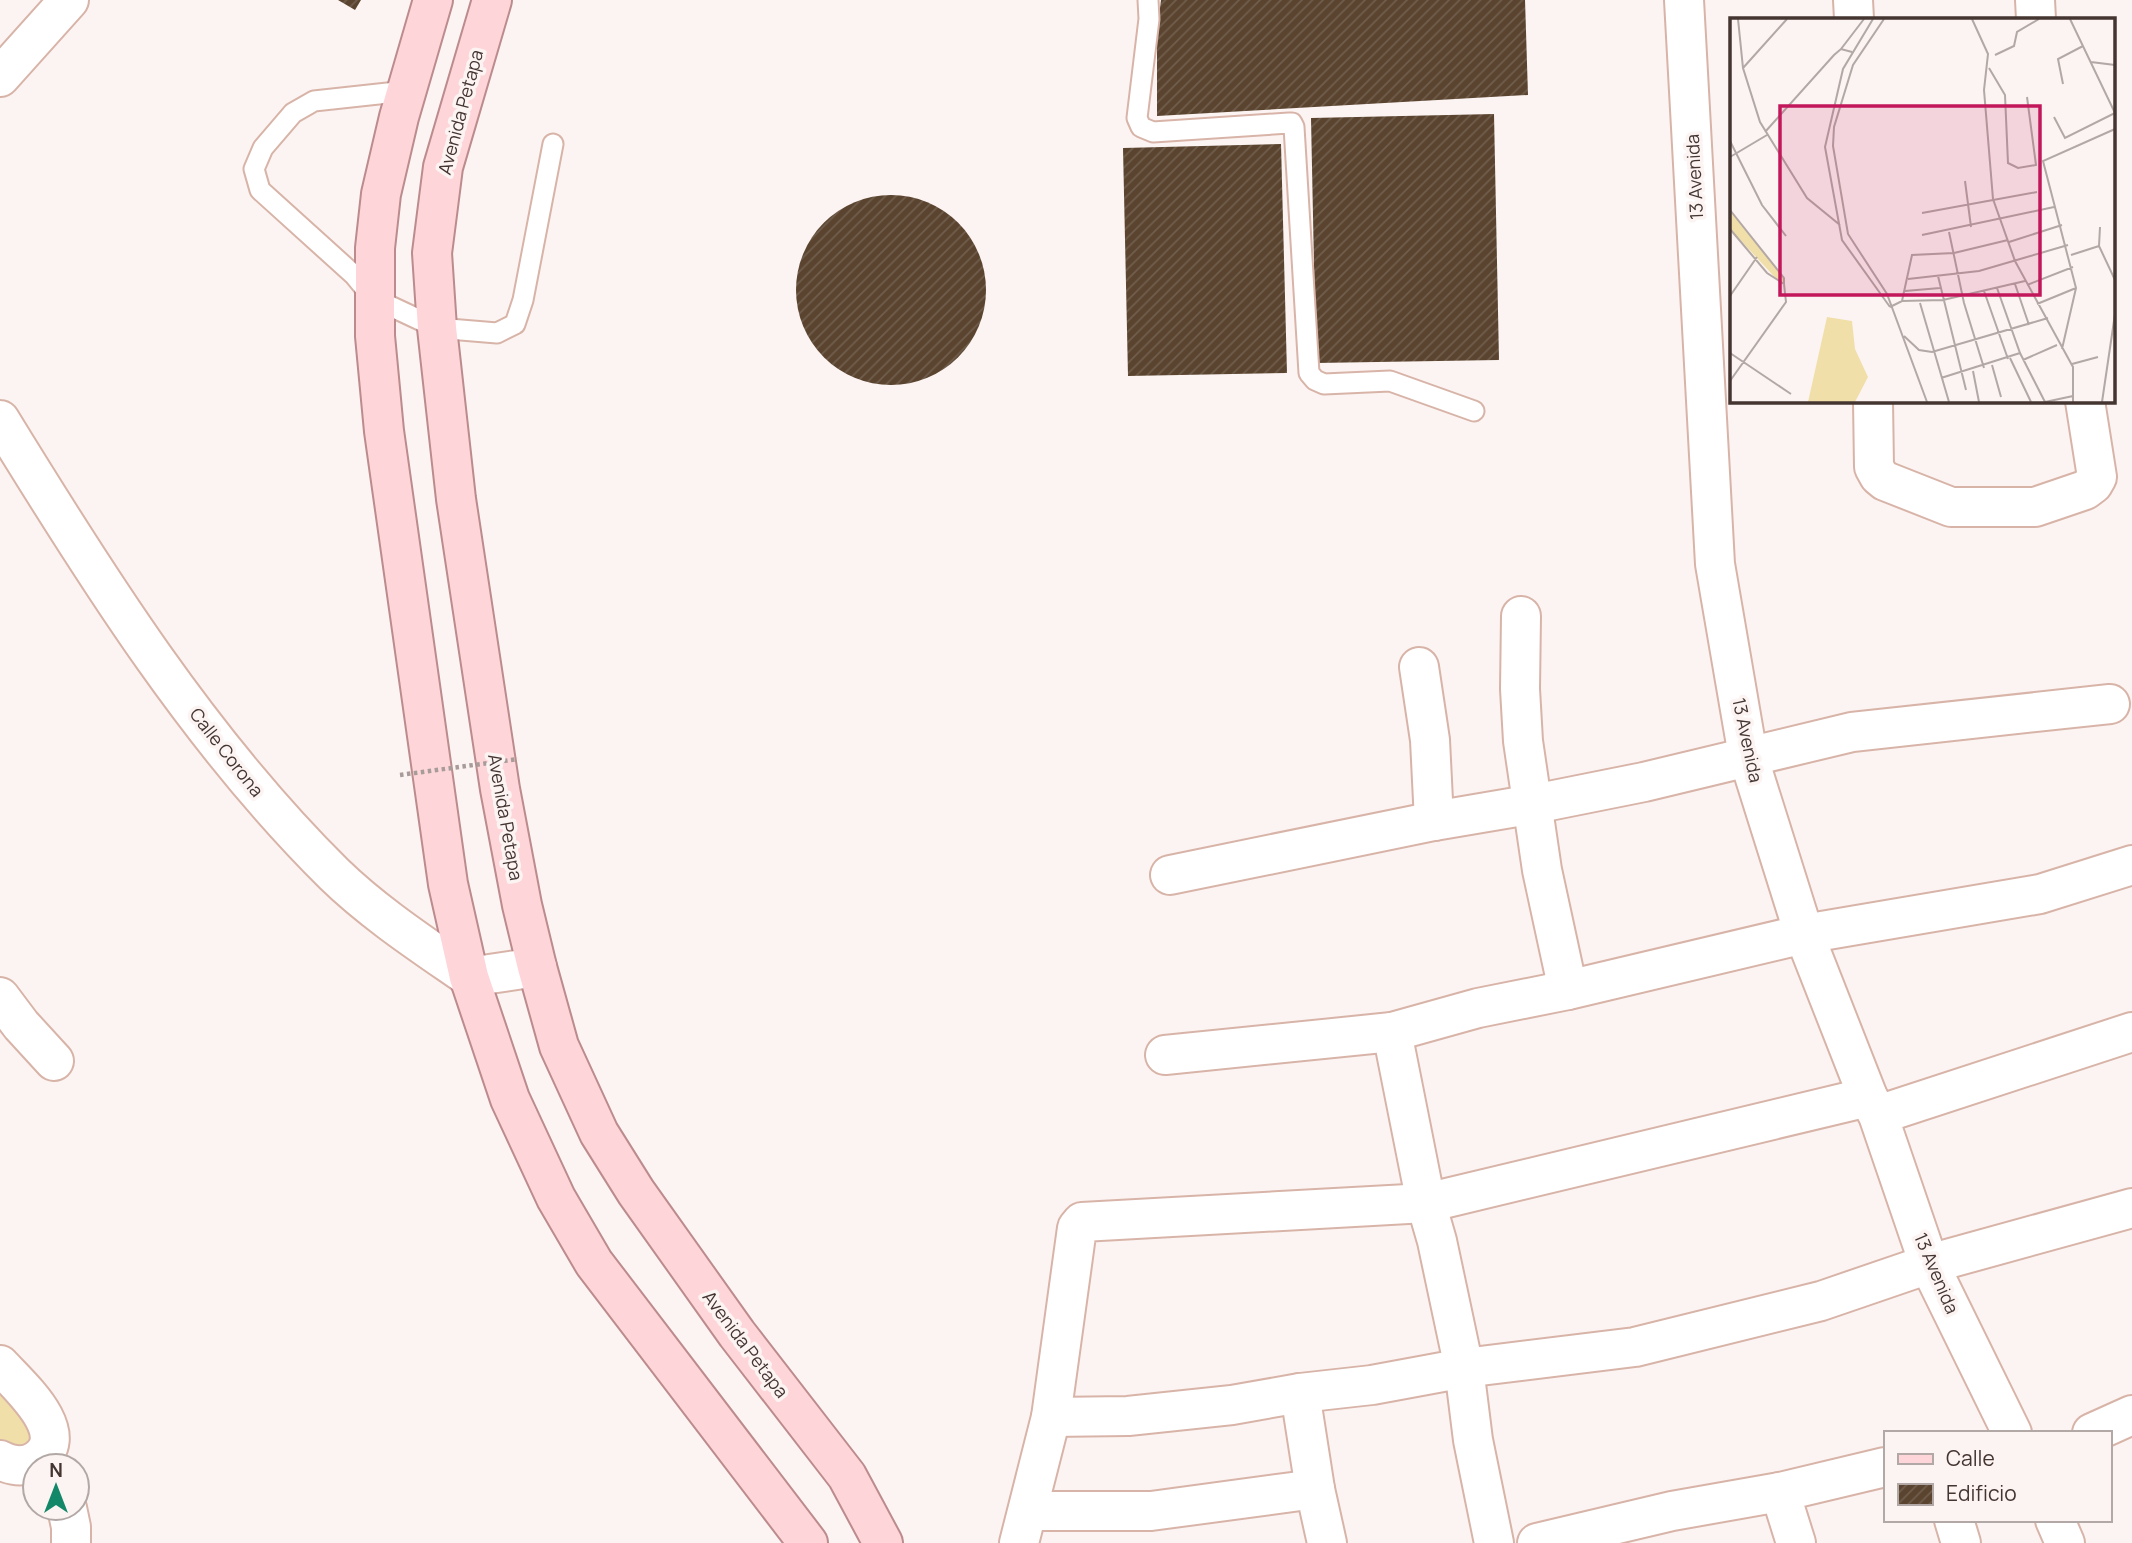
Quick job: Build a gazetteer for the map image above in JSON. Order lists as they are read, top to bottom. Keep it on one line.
{"streets":{"main road":["Avenida Petapa"],"street":["13 Avenida","Calle Corona"]},"legend":["Calle","Edificio"],"north":"top"}
